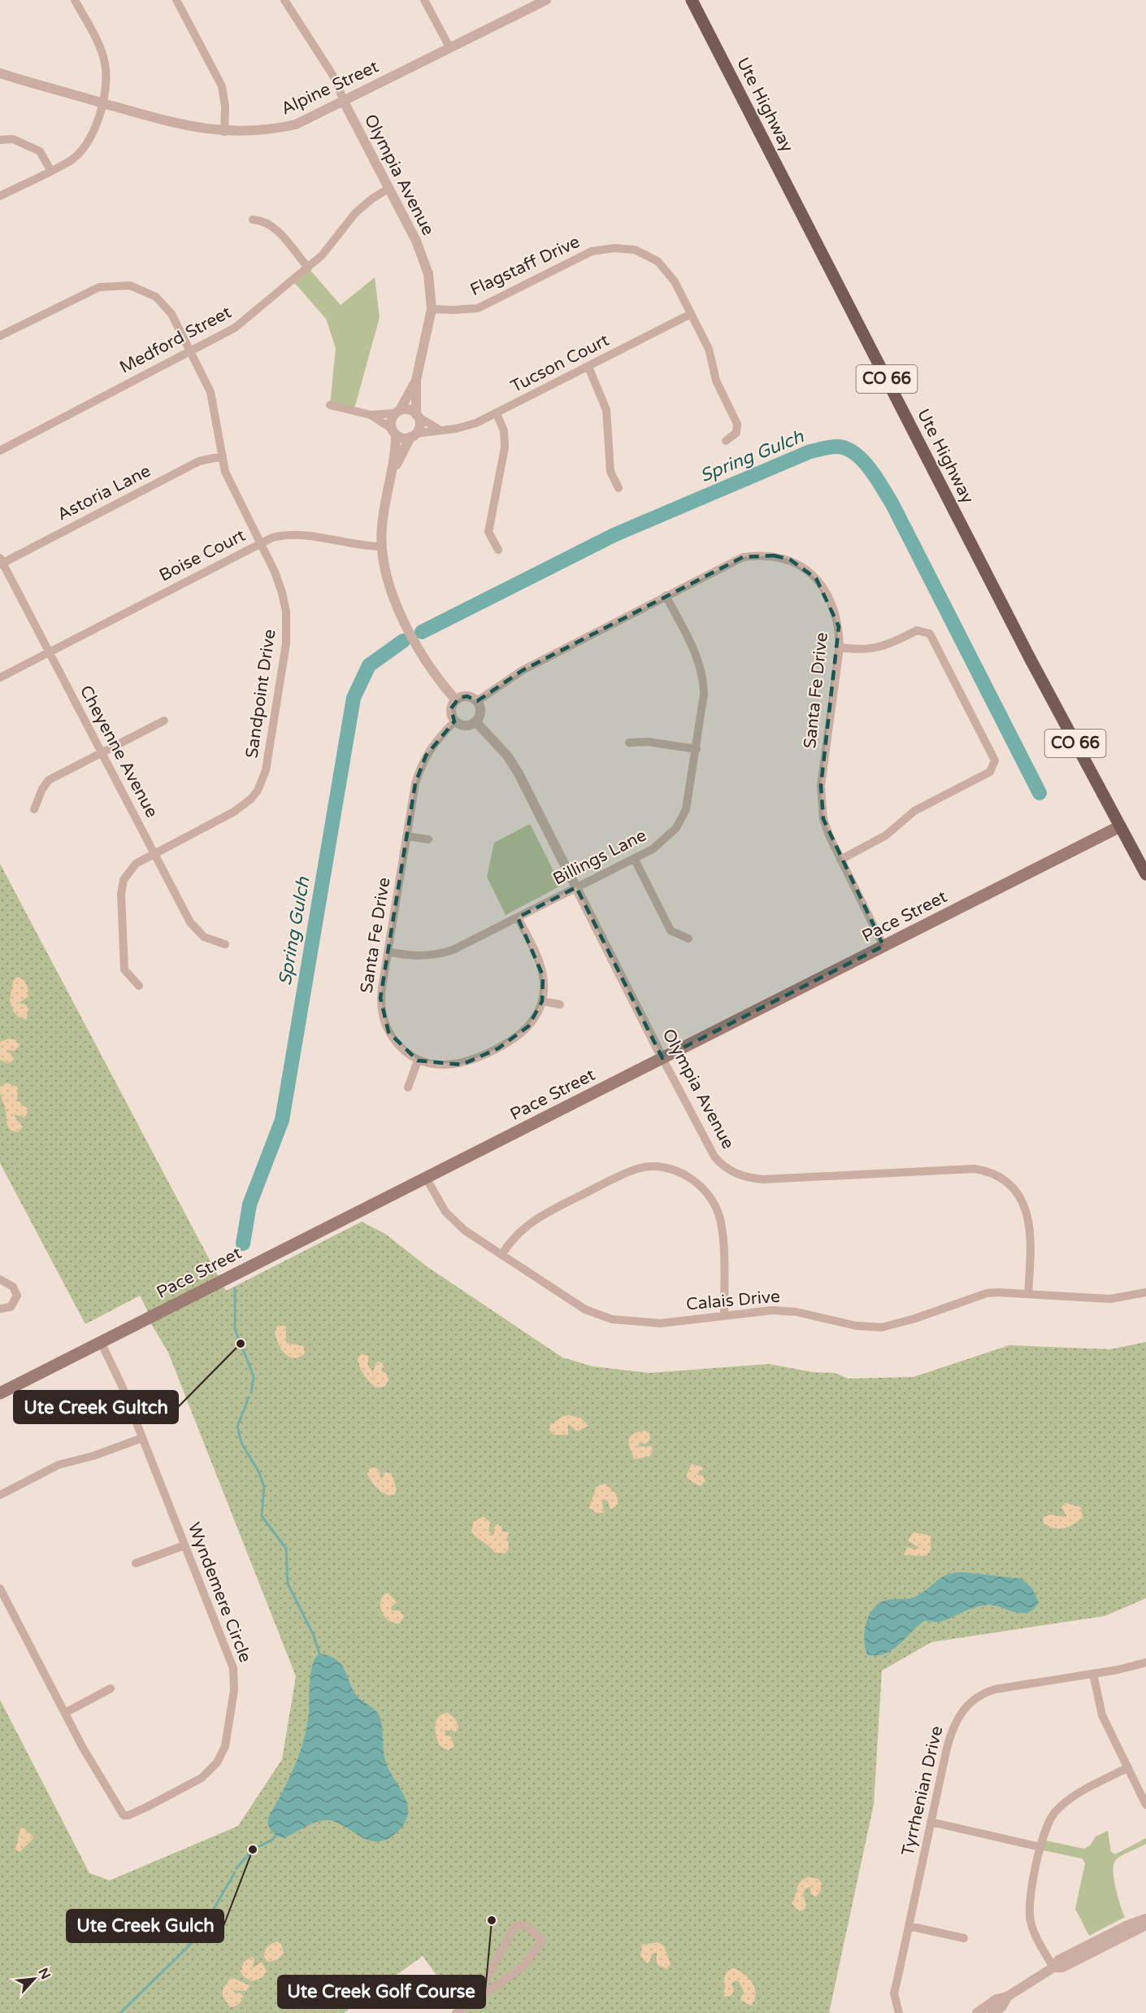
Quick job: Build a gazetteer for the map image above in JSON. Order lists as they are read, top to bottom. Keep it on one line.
{"streets":{"main road":["Ute Highway","CO 66","Pace Street"],"street":["Alpine Street","Olympia Avenue","Flagstaff Drive","Medford Street","Tucson Court","Astoria Lane","Boise Court","Santa Fe Drive","Sandpoint Drive","Cheyenne Avenue","Billings Lane","Calais Drive","Wyndemere Circle","Tyrrhenian Drive"]},"crossings":[["Alpine Street","Olympia Avenue"],["Ute Highway","Pace Street"],["Olympia Avenue","Flagstaff Drive"],["Olympia Avenue","Medford Street"],["Olympia Avenue","Tucson Court"],["Olympia Avenue","Santa Fe Drive"],["Olympia Avenue","Billings Lane"],["Olympia Avenue","Pace Street"],["Olympia Avenue","Calais Drive"],["Flagstaff Drive","Tucson Court"],["Medford Street","Sandpoint Drive"],["Astoria Lane","Sandpoint Drive"],["Astoria Lane","Cheyenne Avenue"],["Boise Court","Sandpoint Drive"],["Boise Court","Cheyenne Avenue"],["Santa Fe Drive","Billings Lane"],["Santa Fe Drive","Pace Street"],["Sandpoint Drive","Cheyenne Avenue"],["Pace Street","Calais Drive"],["Pace Street","Wyndemere Circle"]],"water":["Spring Gulch"],"places":["Ute Creek Gultch","Ute Creek Gulch","Ute Creek Golf Course"],"north":"top right"}
